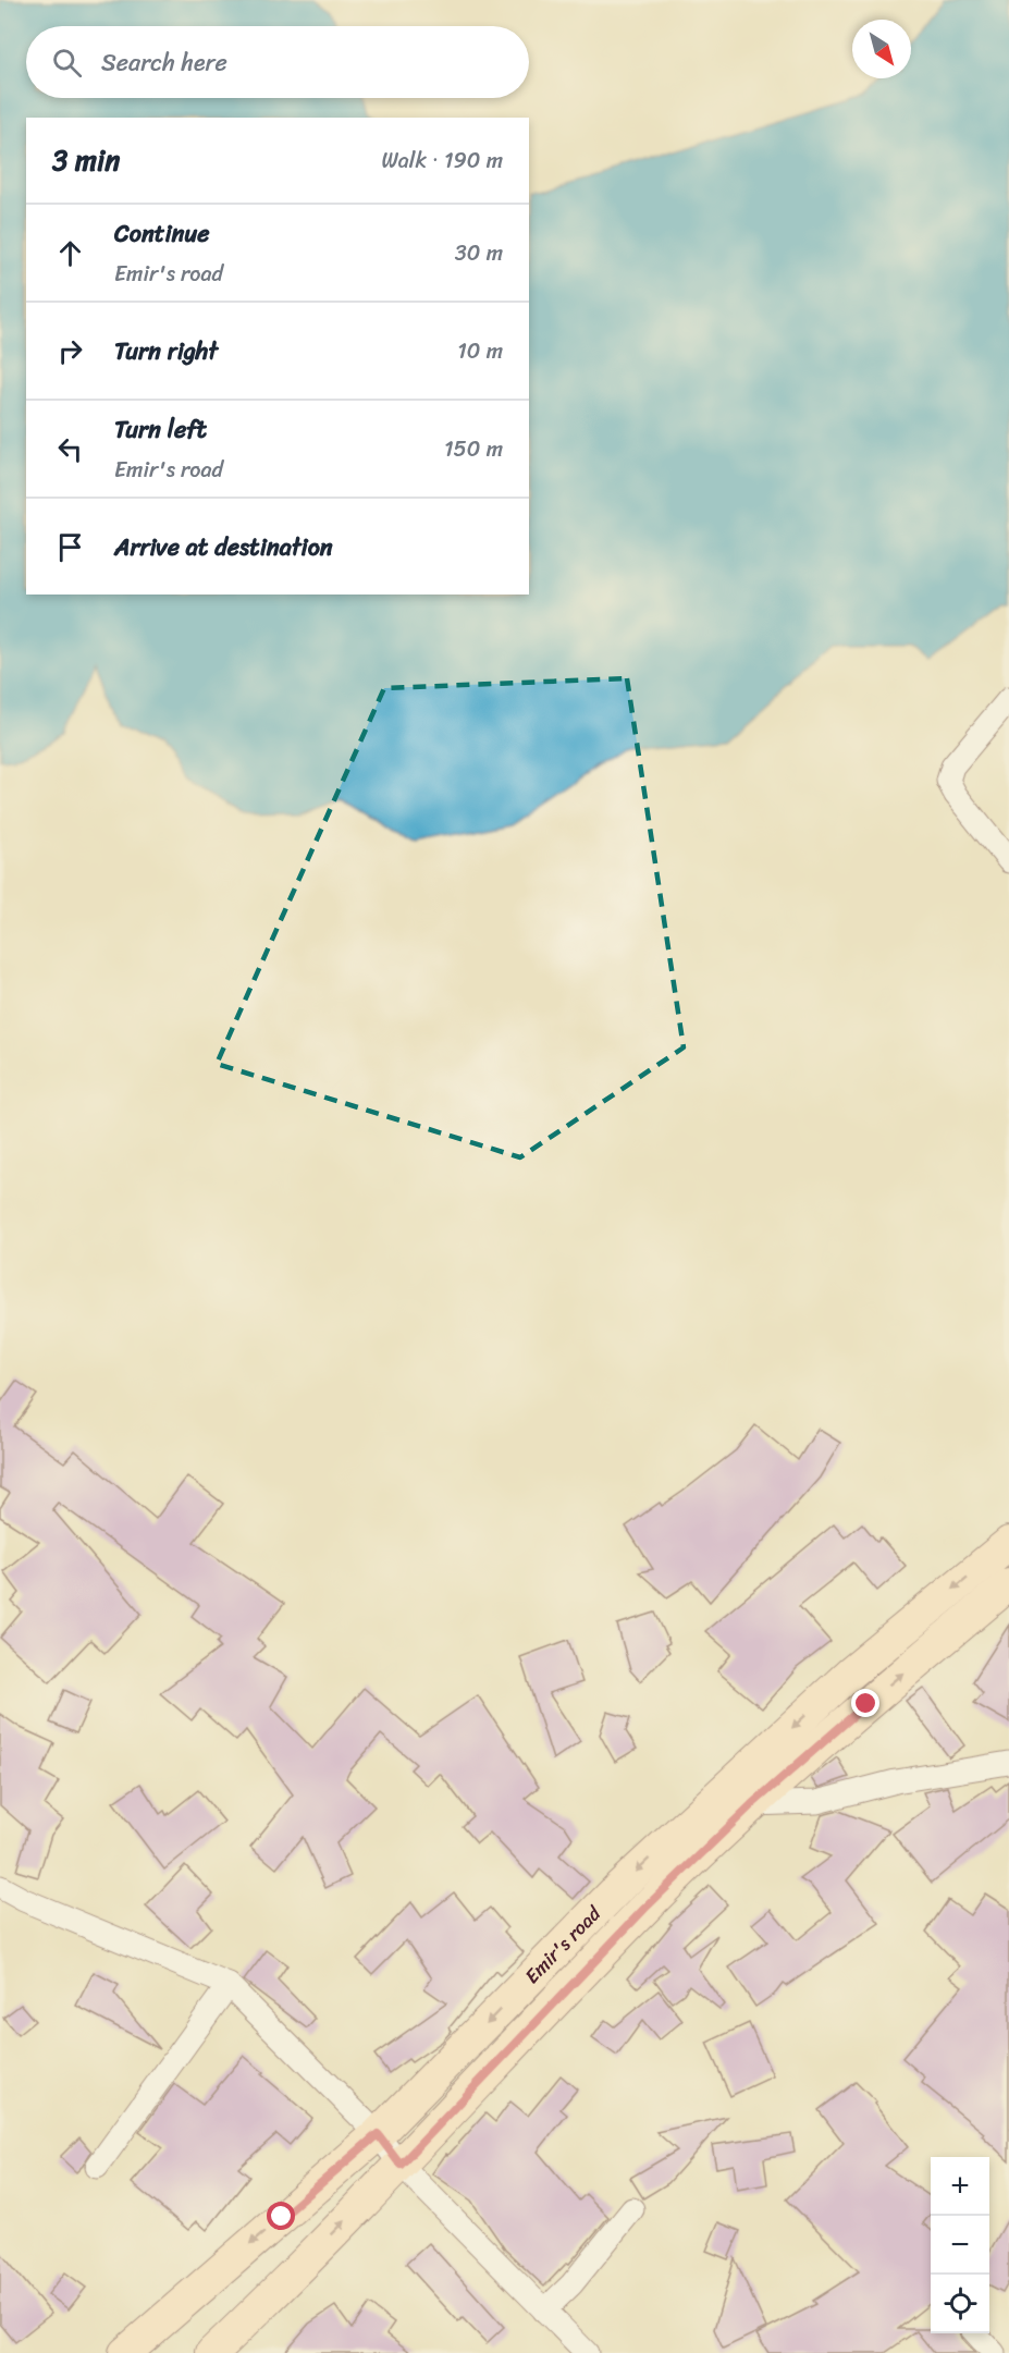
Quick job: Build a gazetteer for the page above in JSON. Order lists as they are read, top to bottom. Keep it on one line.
{"streets":{"main road":["Emir's road"]},"north":"bottom right","page":{"search":"Search here","heading":["3 min","Walk · 190 m"],"list":[["Continue","Emir's road","30 m"],["Turn right","10 m"],["Turn left","Emir's road","150 m"],"Arrive at destination"],"map_buttons":["+","−"]}}
